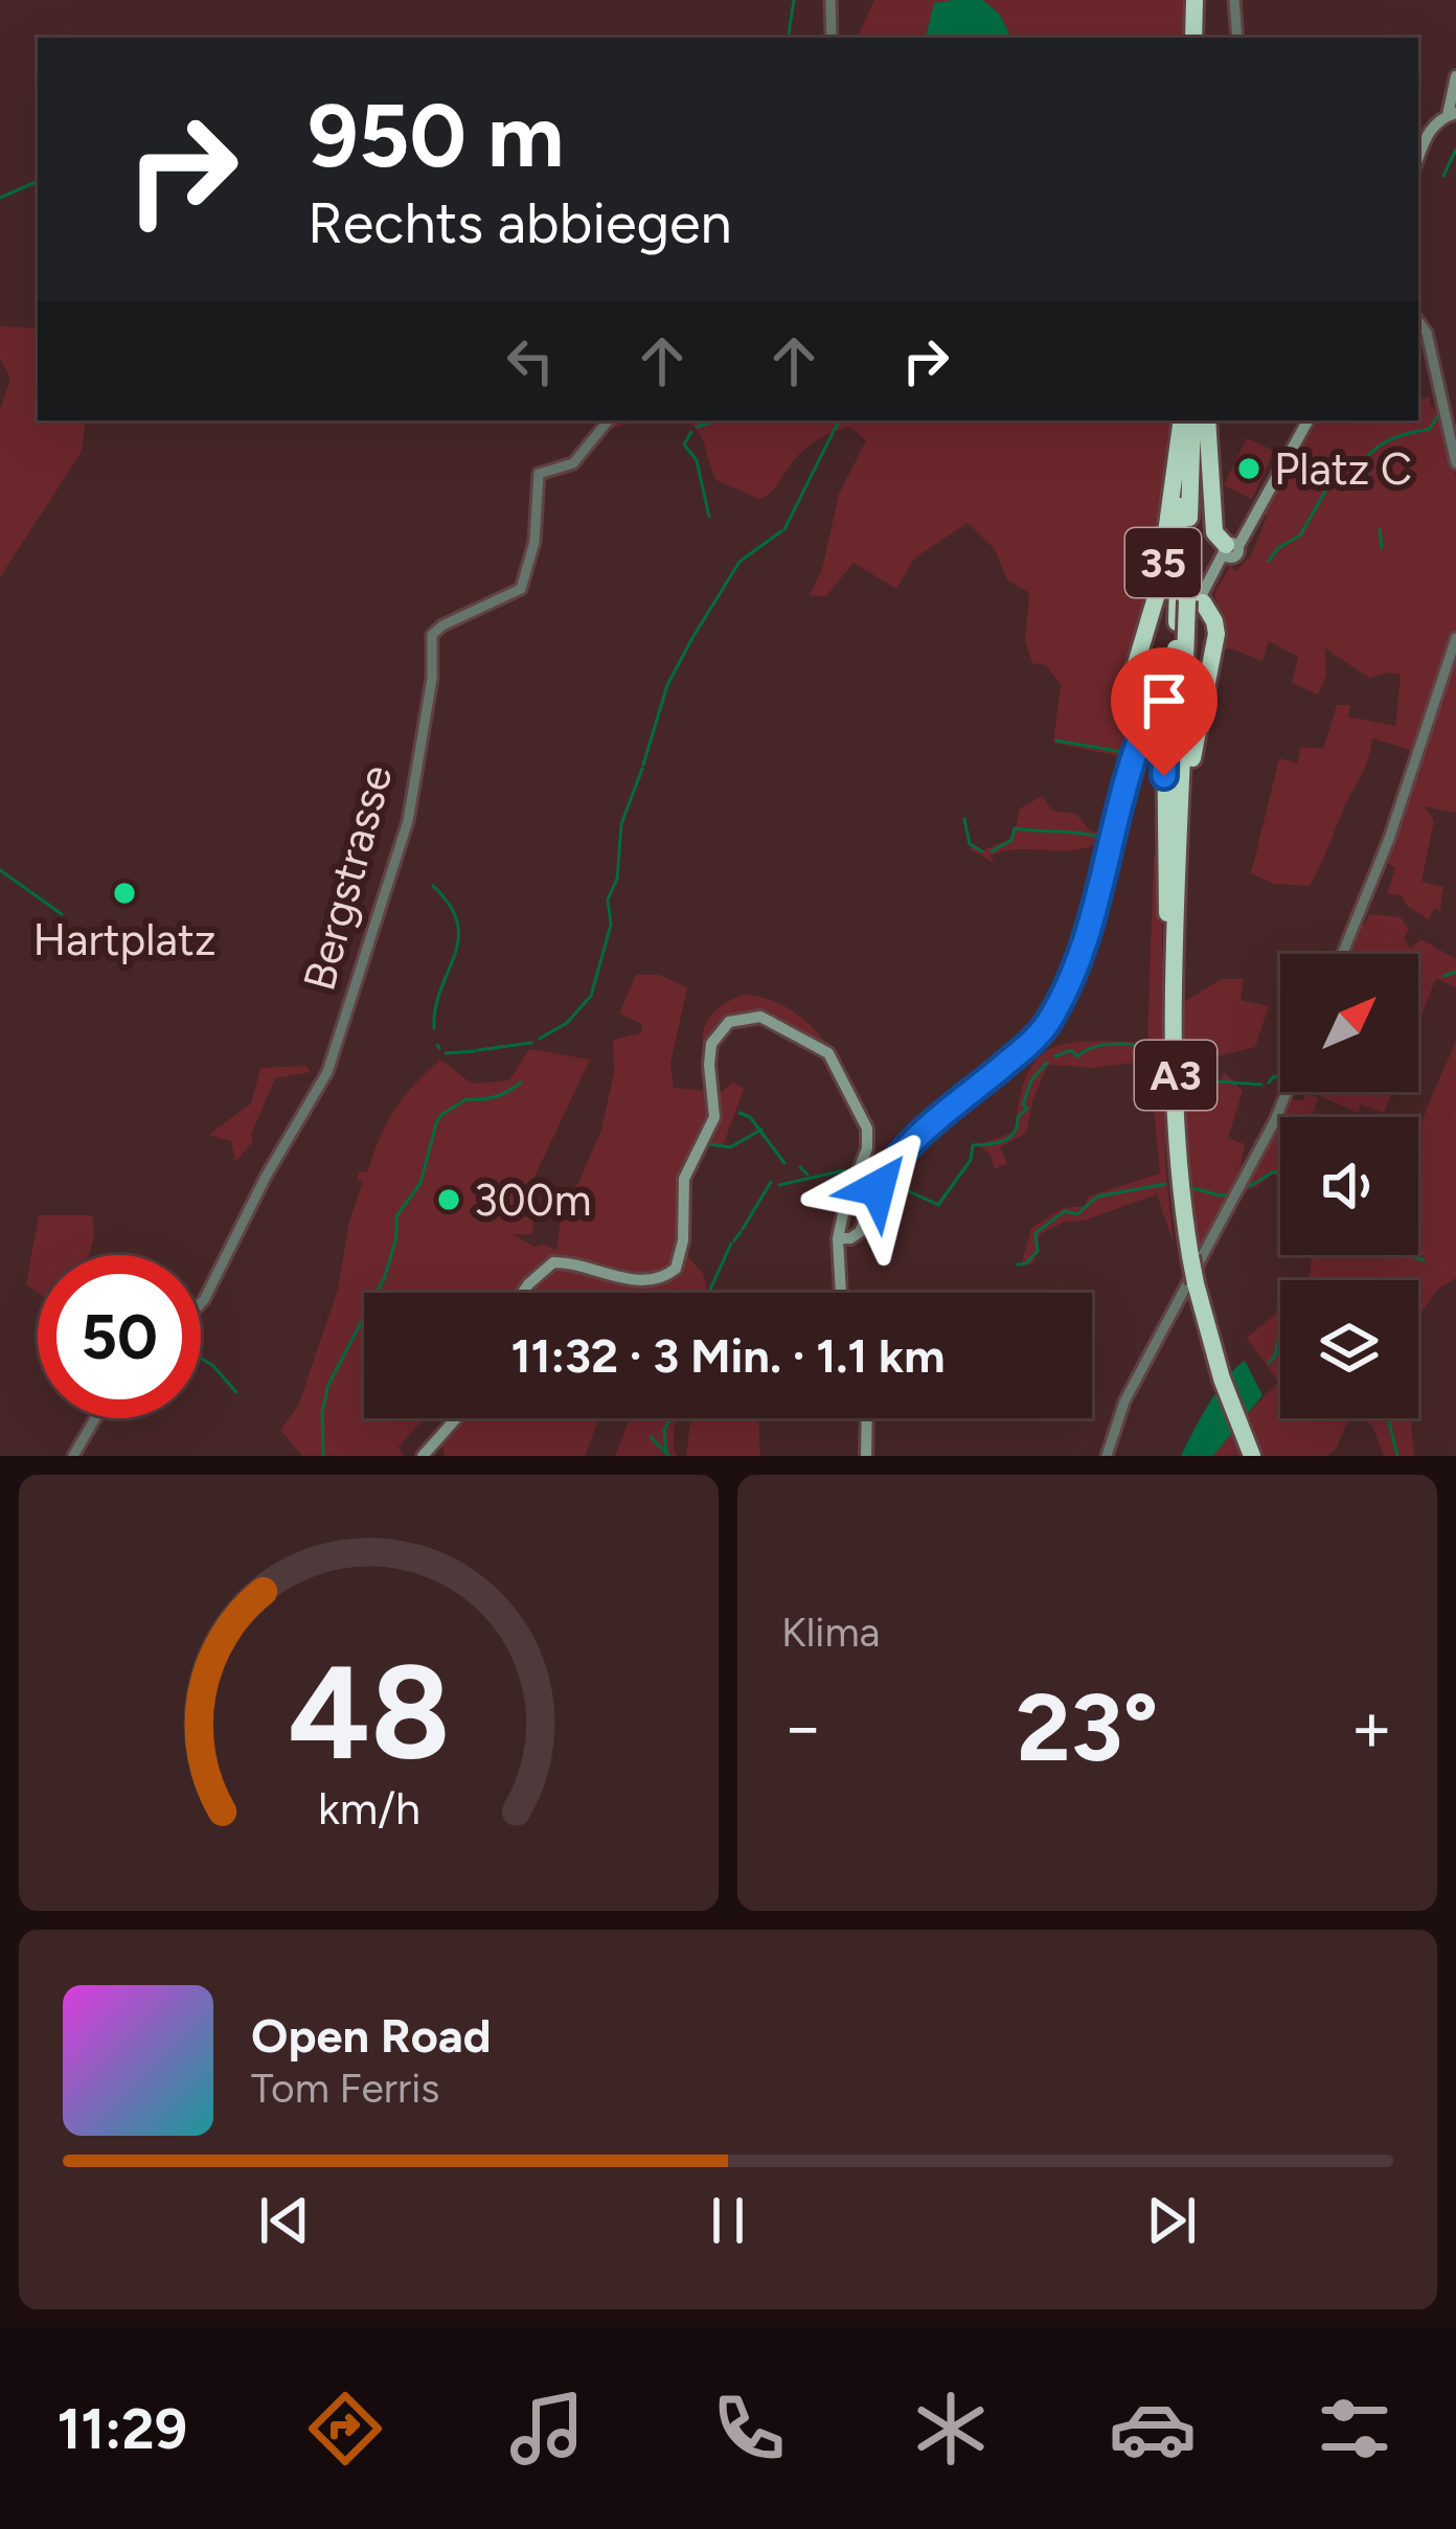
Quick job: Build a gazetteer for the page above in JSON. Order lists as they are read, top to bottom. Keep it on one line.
{"streets":{"highway":["35","A3"],"street":["Bergstrasse"]},"crossings":[["35","A3"]],"places":["Platz C","Hartplatz","300m"],"north":"top right","page":{"turn":["950 m","Rechts abbiegen"],"limit":"50","trip":"11:32 · 3 Min. · 1.1 km","tile":"Klima","heat":["−","23°","+"],"song":["Open Road","Tom Ferris"],"tabs":"11:29","gauge":["48","km/h"]}}
